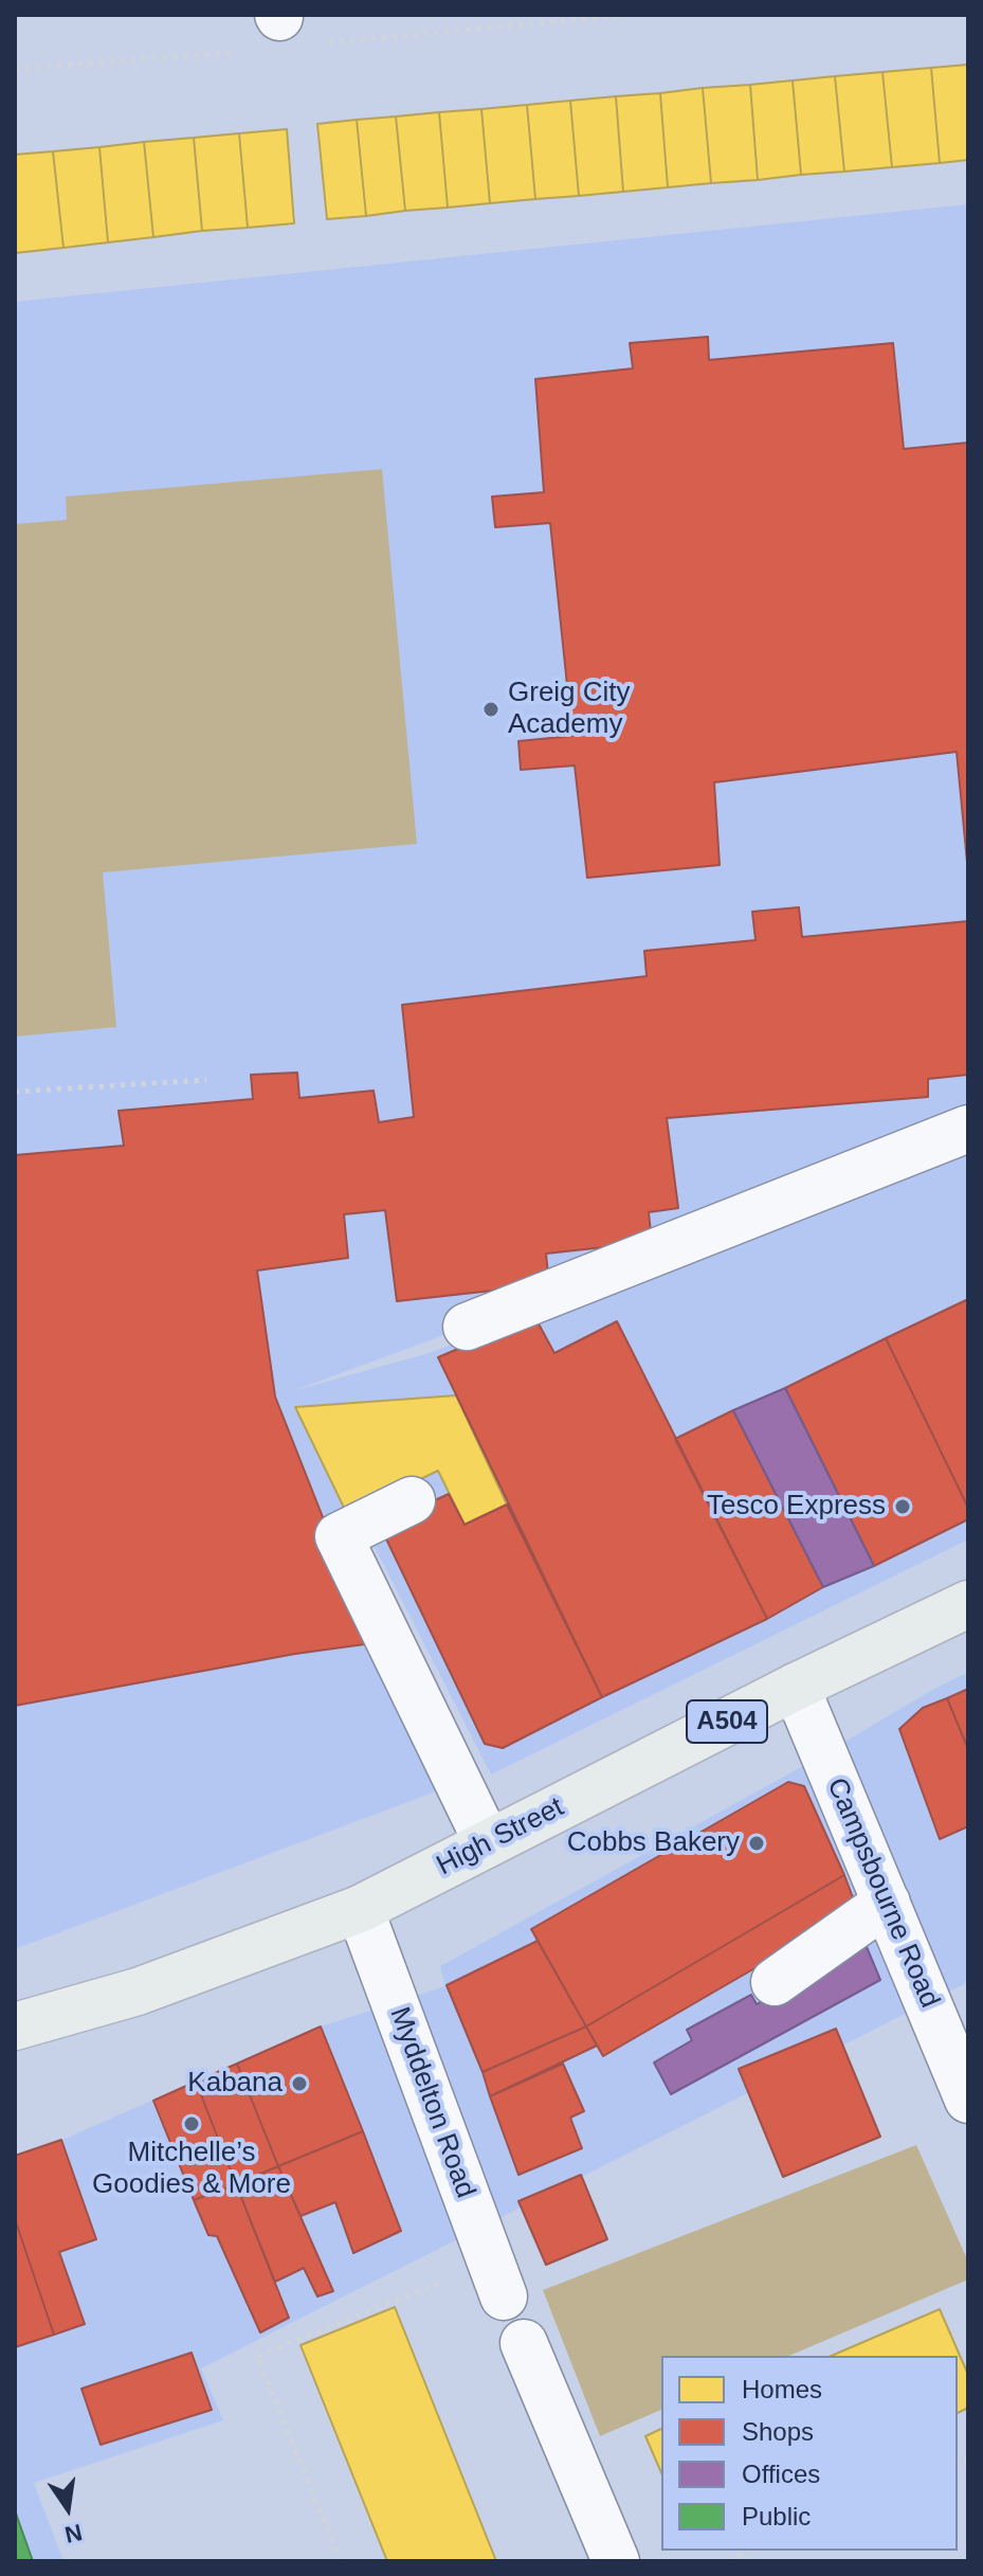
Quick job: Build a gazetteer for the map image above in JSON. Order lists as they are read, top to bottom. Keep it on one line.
{"streets":{"main road":["A504","High Street"],"street":["Campsbourne Road","Myddelton Road"]},"crossings":[["High Street","Campsbourne Road"],["High Street","Myddelton Road"]],"places":["Greig City Academy","Tesco Express","Cobbs Bakery","Kabana","Mitchelle’s Goodies & More"],"legend":["Homes","Shops","Offices","Public"],"north":"bottom"}
